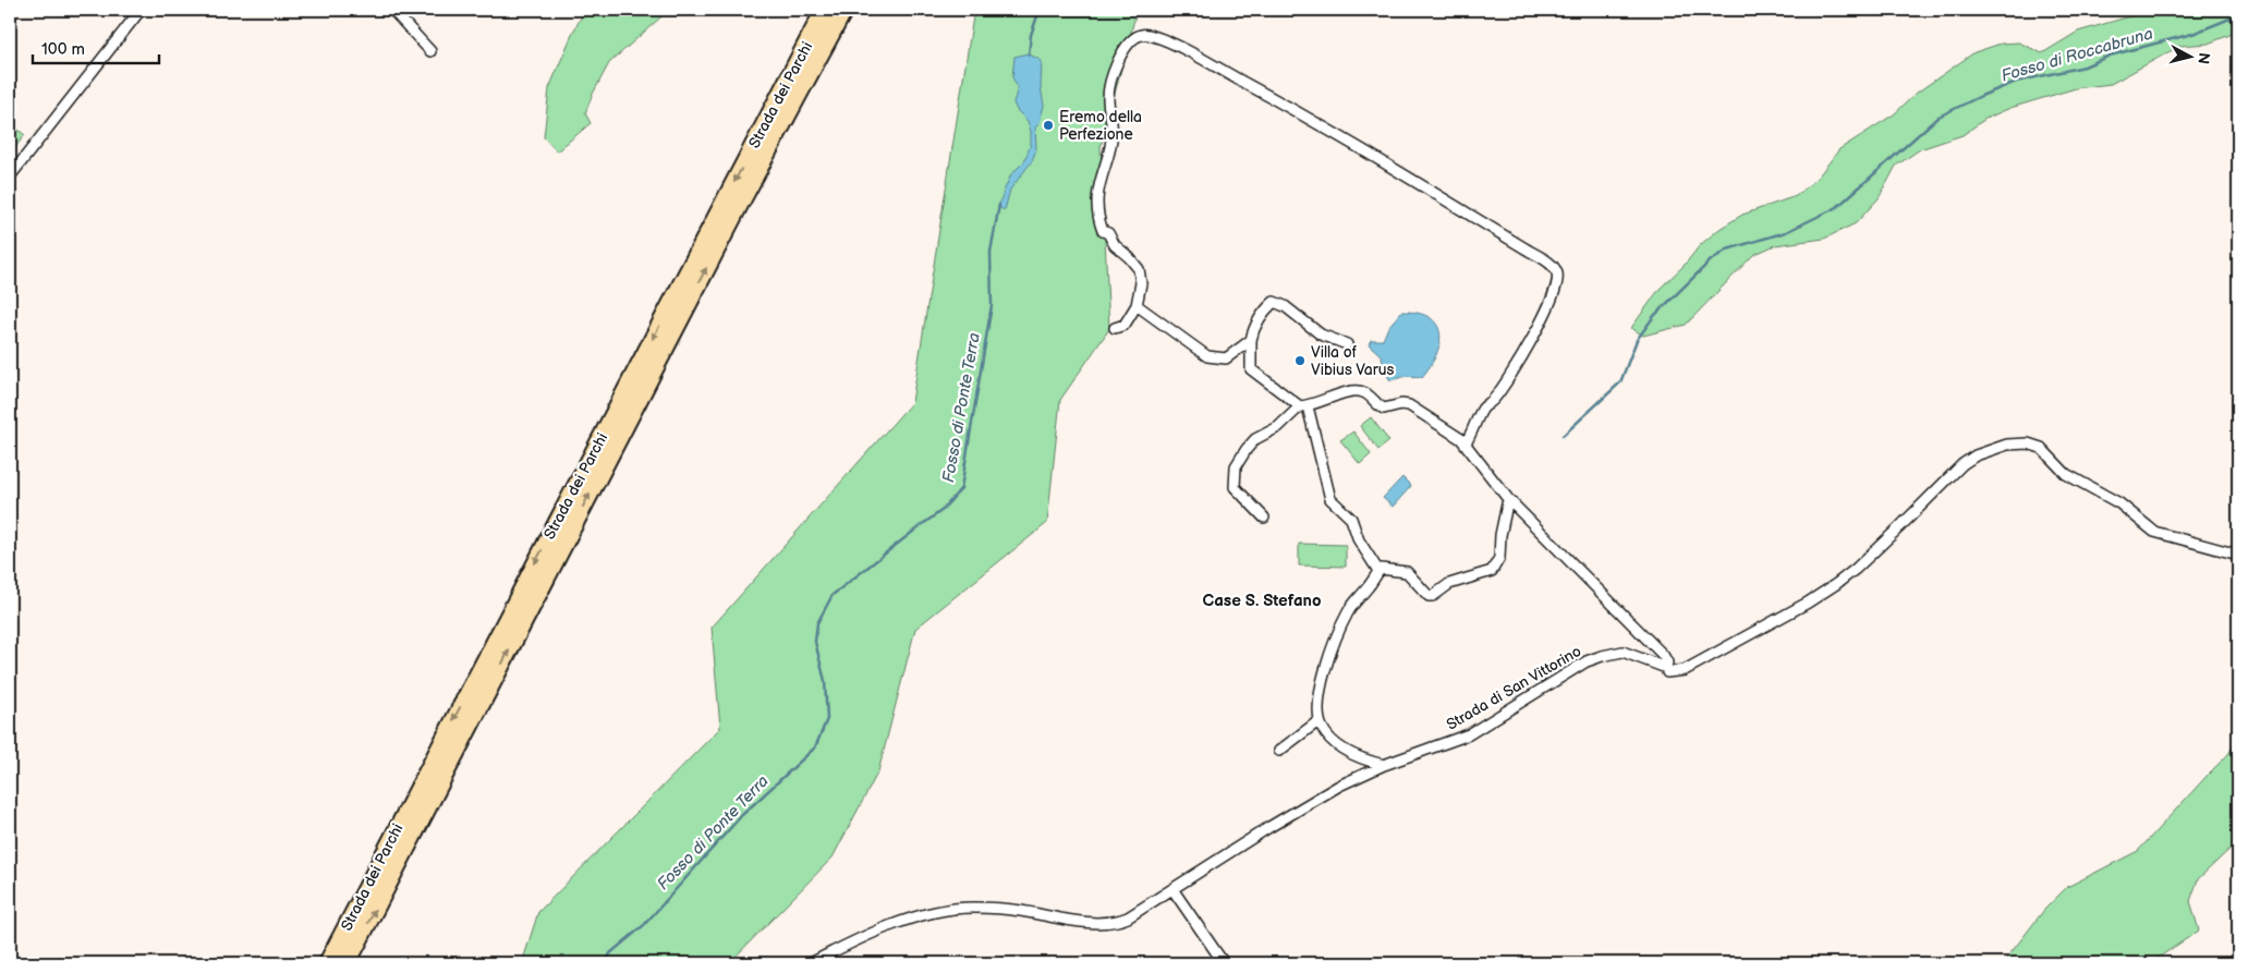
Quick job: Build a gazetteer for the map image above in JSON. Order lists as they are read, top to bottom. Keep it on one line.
{"streets":{"highway":["Strada dei Parchi"],"street":["Strada di San Vittorino"]},"districts":["Case S. Stefano"],"water":["Fosso di Roccabruna","Fosso di Ponte Terra"],"places":["Eremo della Perfezione","Villa of Vibius Varus"],"scale_bar":"100 m","north":"right"}
